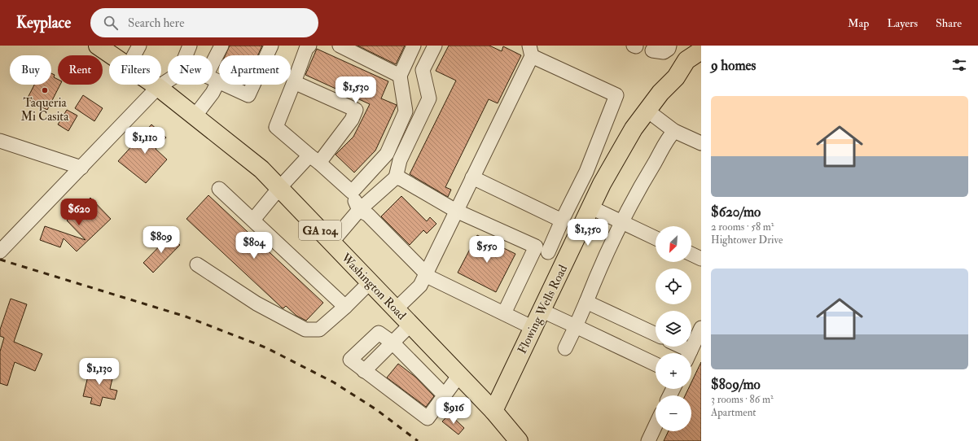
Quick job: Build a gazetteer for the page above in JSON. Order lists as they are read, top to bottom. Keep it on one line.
{"streets":{"main road":["GA 104","Washington Road","Flowing Wells Road"]},"crossings":[["Washington Road","Flowing Wells Road"]],"places":["Taqueria Mi Casita"],"north":"bottom left","page":{"header":"Keyplace","search":"Search here","nav":["Map","Layers","Share"],"heading":"9 homes","chip":["Buy","Rent","Filters","New","Apartment"],"price":["$1,530","$1,110","$620","$1,350","$809","$804","$550","$1,130","$916"],"list":[{"name":"$620/mo","note":"2 rooms · 58 m² · Hightower Drive"},{"name":"$809/mo","note":"3 rooms · 86 m² · Apartment"}],"map_buttons":["+","−"]}}
